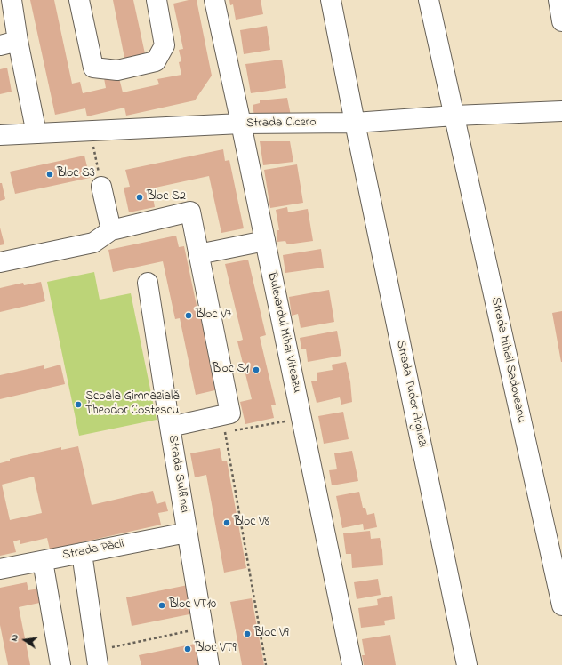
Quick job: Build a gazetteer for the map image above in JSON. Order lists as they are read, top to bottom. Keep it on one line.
{"streets":{"street":["Strada Cicero","Bulevardul Mihai Viteazu","Strada Mihail Sadoveanu","Strada Tudor Arghezi","Strada Sulfinei","Strada Păcii"]},"crossings":[["Strada Cicero","Bulevardul Mihai Viteazu"],["Strada Cicero","Strada Mihail Sadoveanu"],["Strada Cicero","Strada Tudor Arghezi"],["Strada Sulfinei","Strada Păcii"]],"places":["Bloc S3","Bloc S2","Bloc V7","Bloc S1","Școala Gimnazială Theodor Costescu","Bloc V8","Bloc VT10","Bloc V9","Bloc VT9"],"north":"left"}
